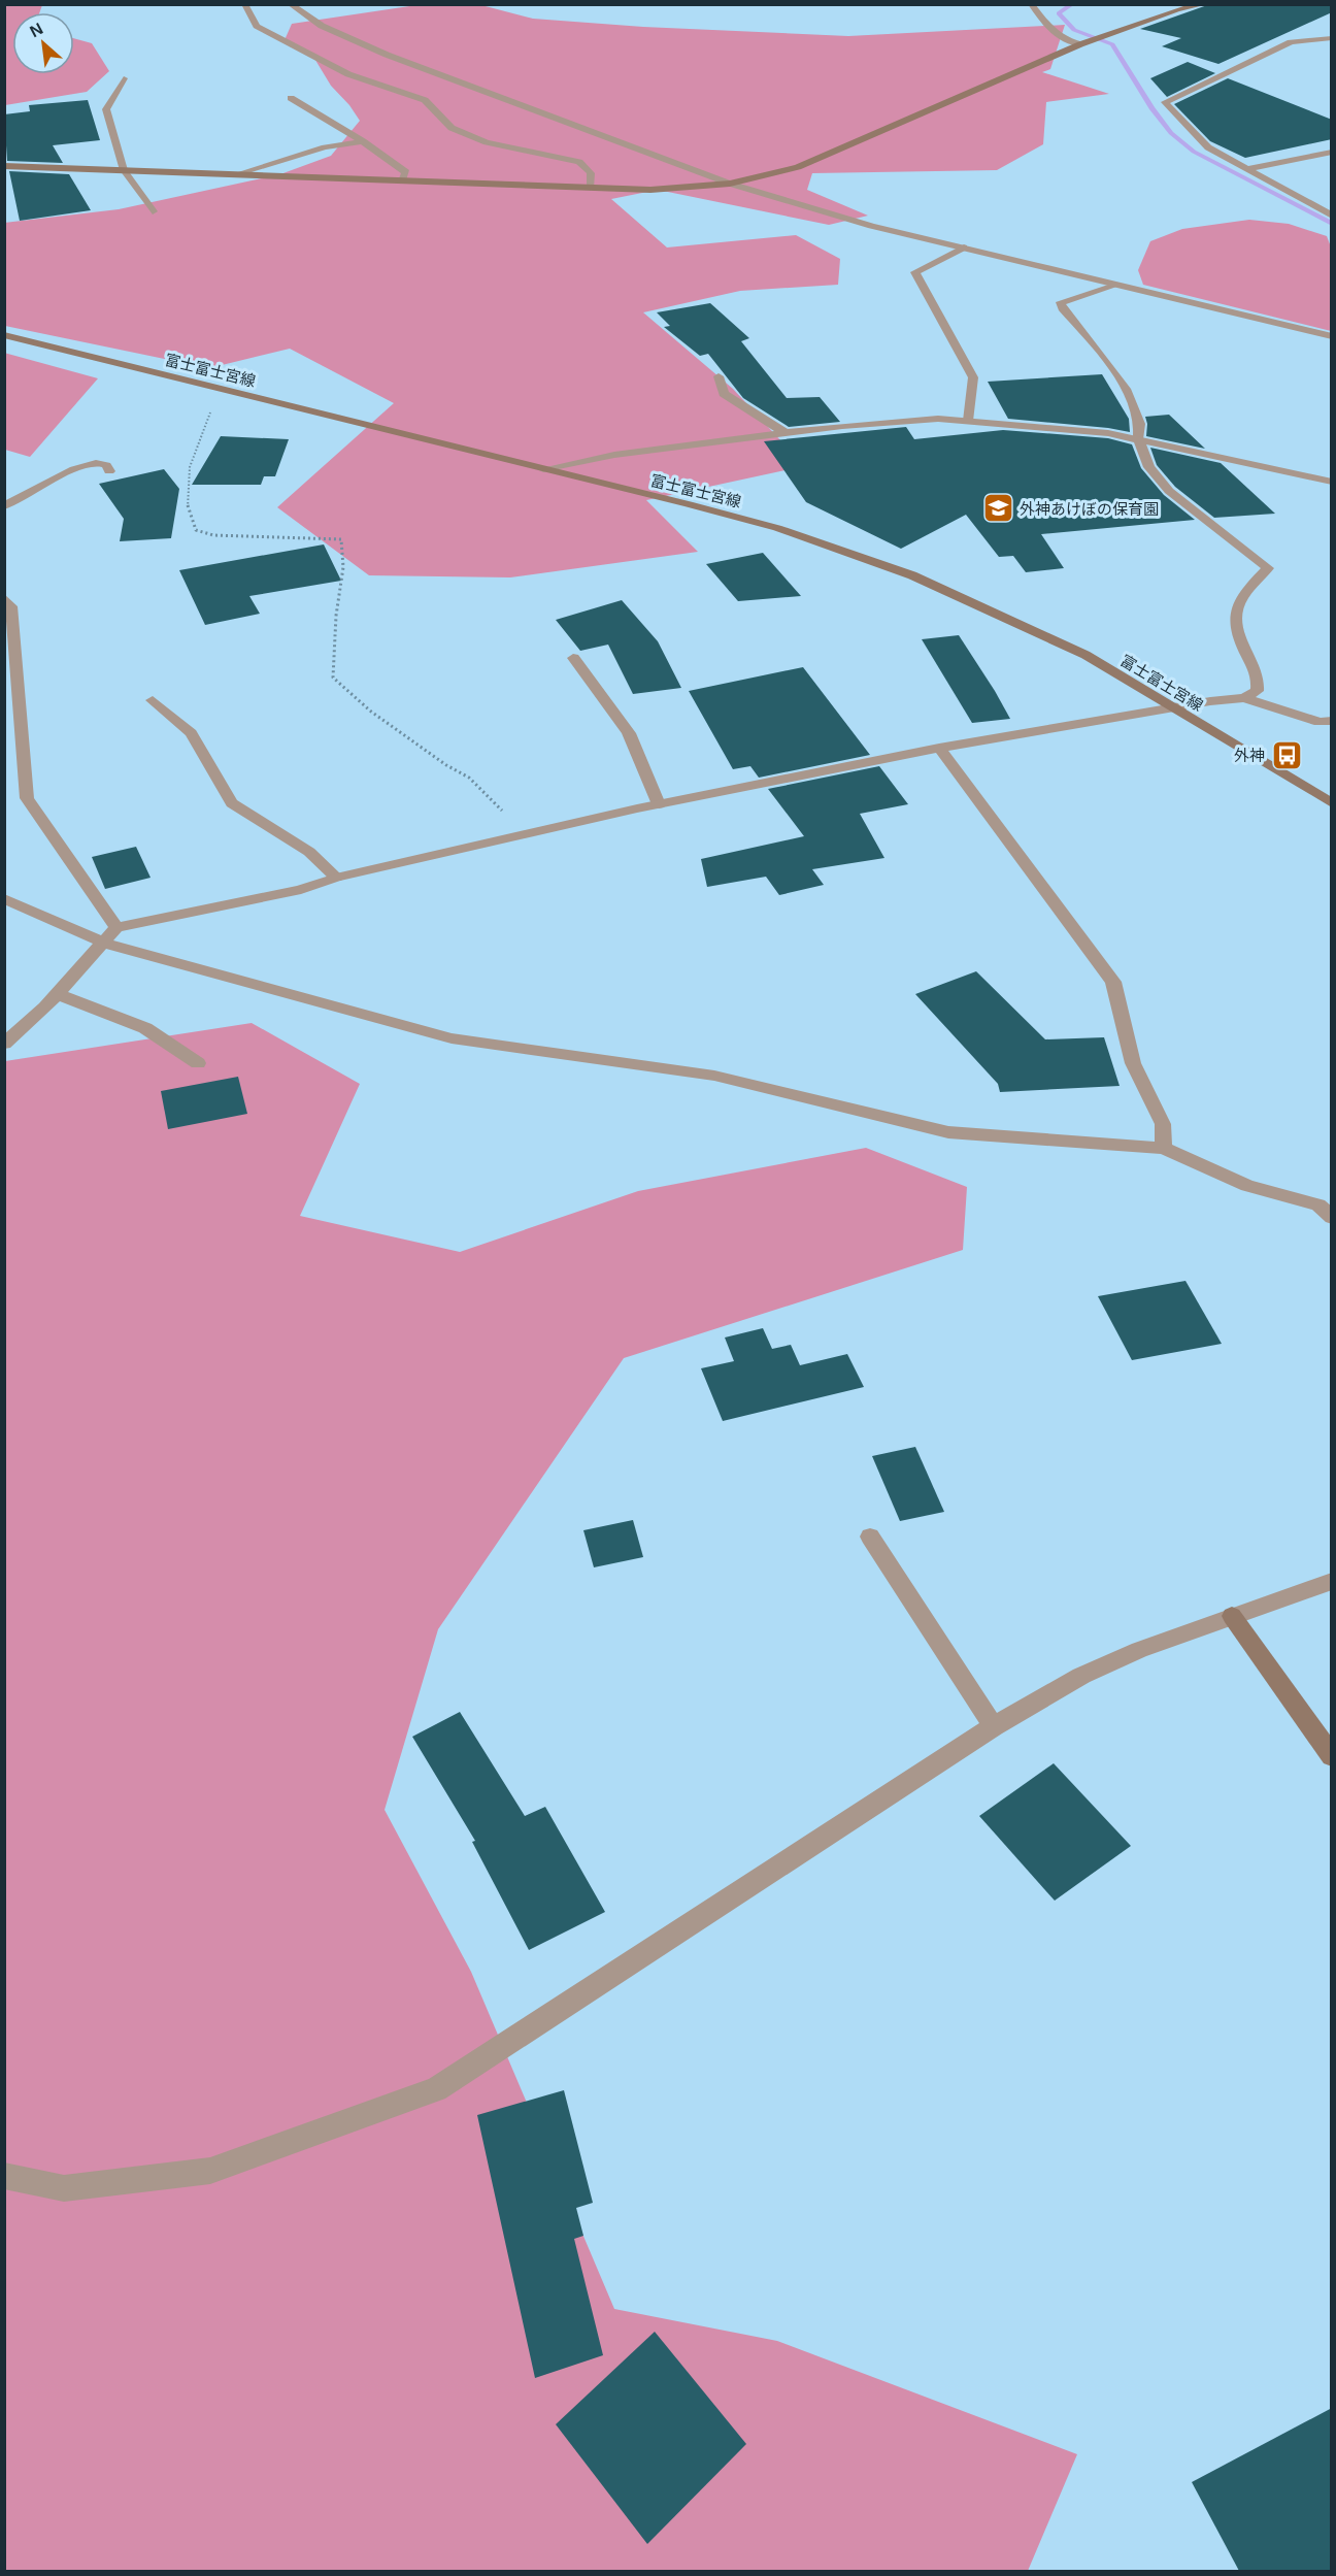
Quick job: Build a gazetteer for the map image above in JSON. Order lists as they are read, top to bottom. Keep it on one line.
{"streets":{"street":["富士富士宮線"]},"places":{"school or university":["外神あけぼの保育園"],"bus stop":["外神"]},"north":"top left"}
